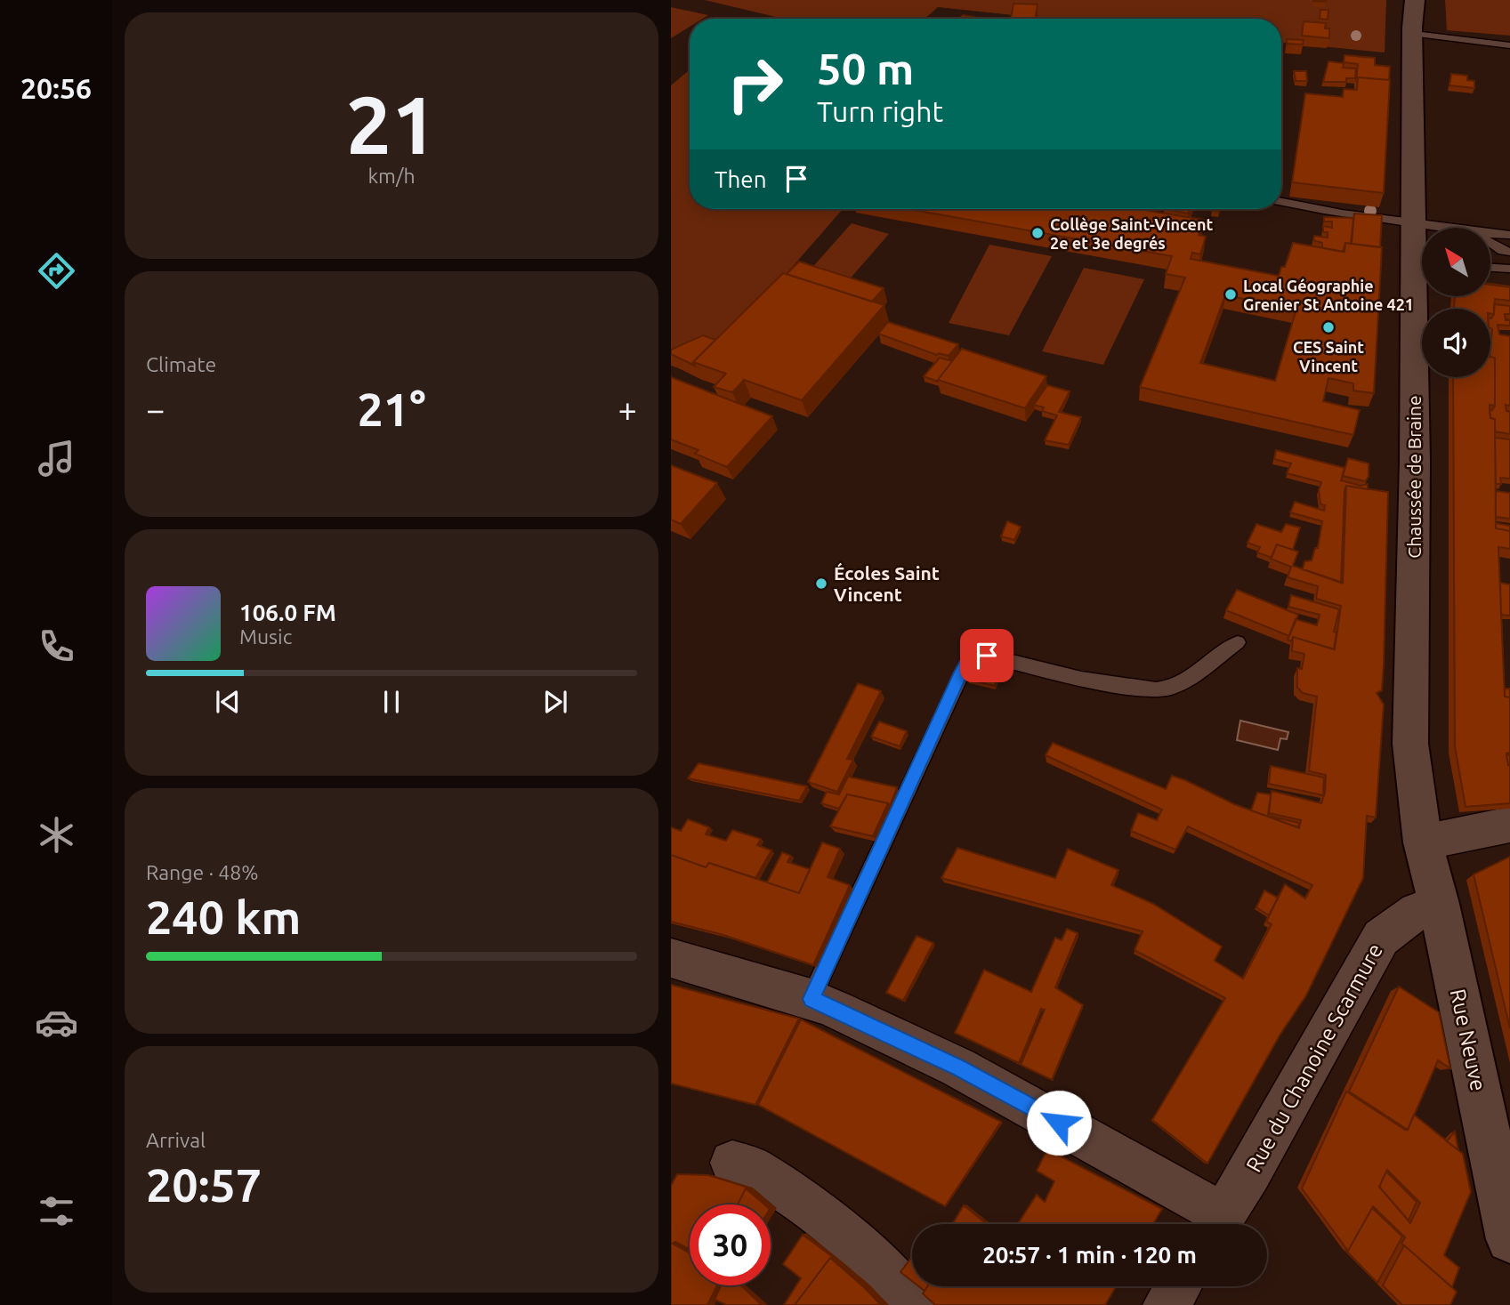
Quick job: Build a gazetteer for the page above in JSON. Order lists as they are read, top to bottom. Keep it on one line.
{"streets":{"street":["Chaussée de Braine","Rue Neuve","Rue du Chanoine Scarmure"]},"crossings":[["Chaussée de Braine","Rue Neuve"],["Rue Neuve","Rue du Chanoine Scarmure"]],"places":["Collège Saint-Vincent 2e et 3e degrés","Local Géographie Grenier St Antoine 421","CES Saint Vincent","Écoles Saint Vincent"],"north":"top left","page":{"tabs":"20:56","tile":[["21","km/h"],"Climate",["Range · 48%","240 km"],["Arrival","20:57"]],"turn":["50 m","Turn right"],"then":"Then","heat":["−","21°","+"],"song":["106.0 FM","Music"],"limit":"30","trip":"20:57 · 1 min · 120 m"}}
